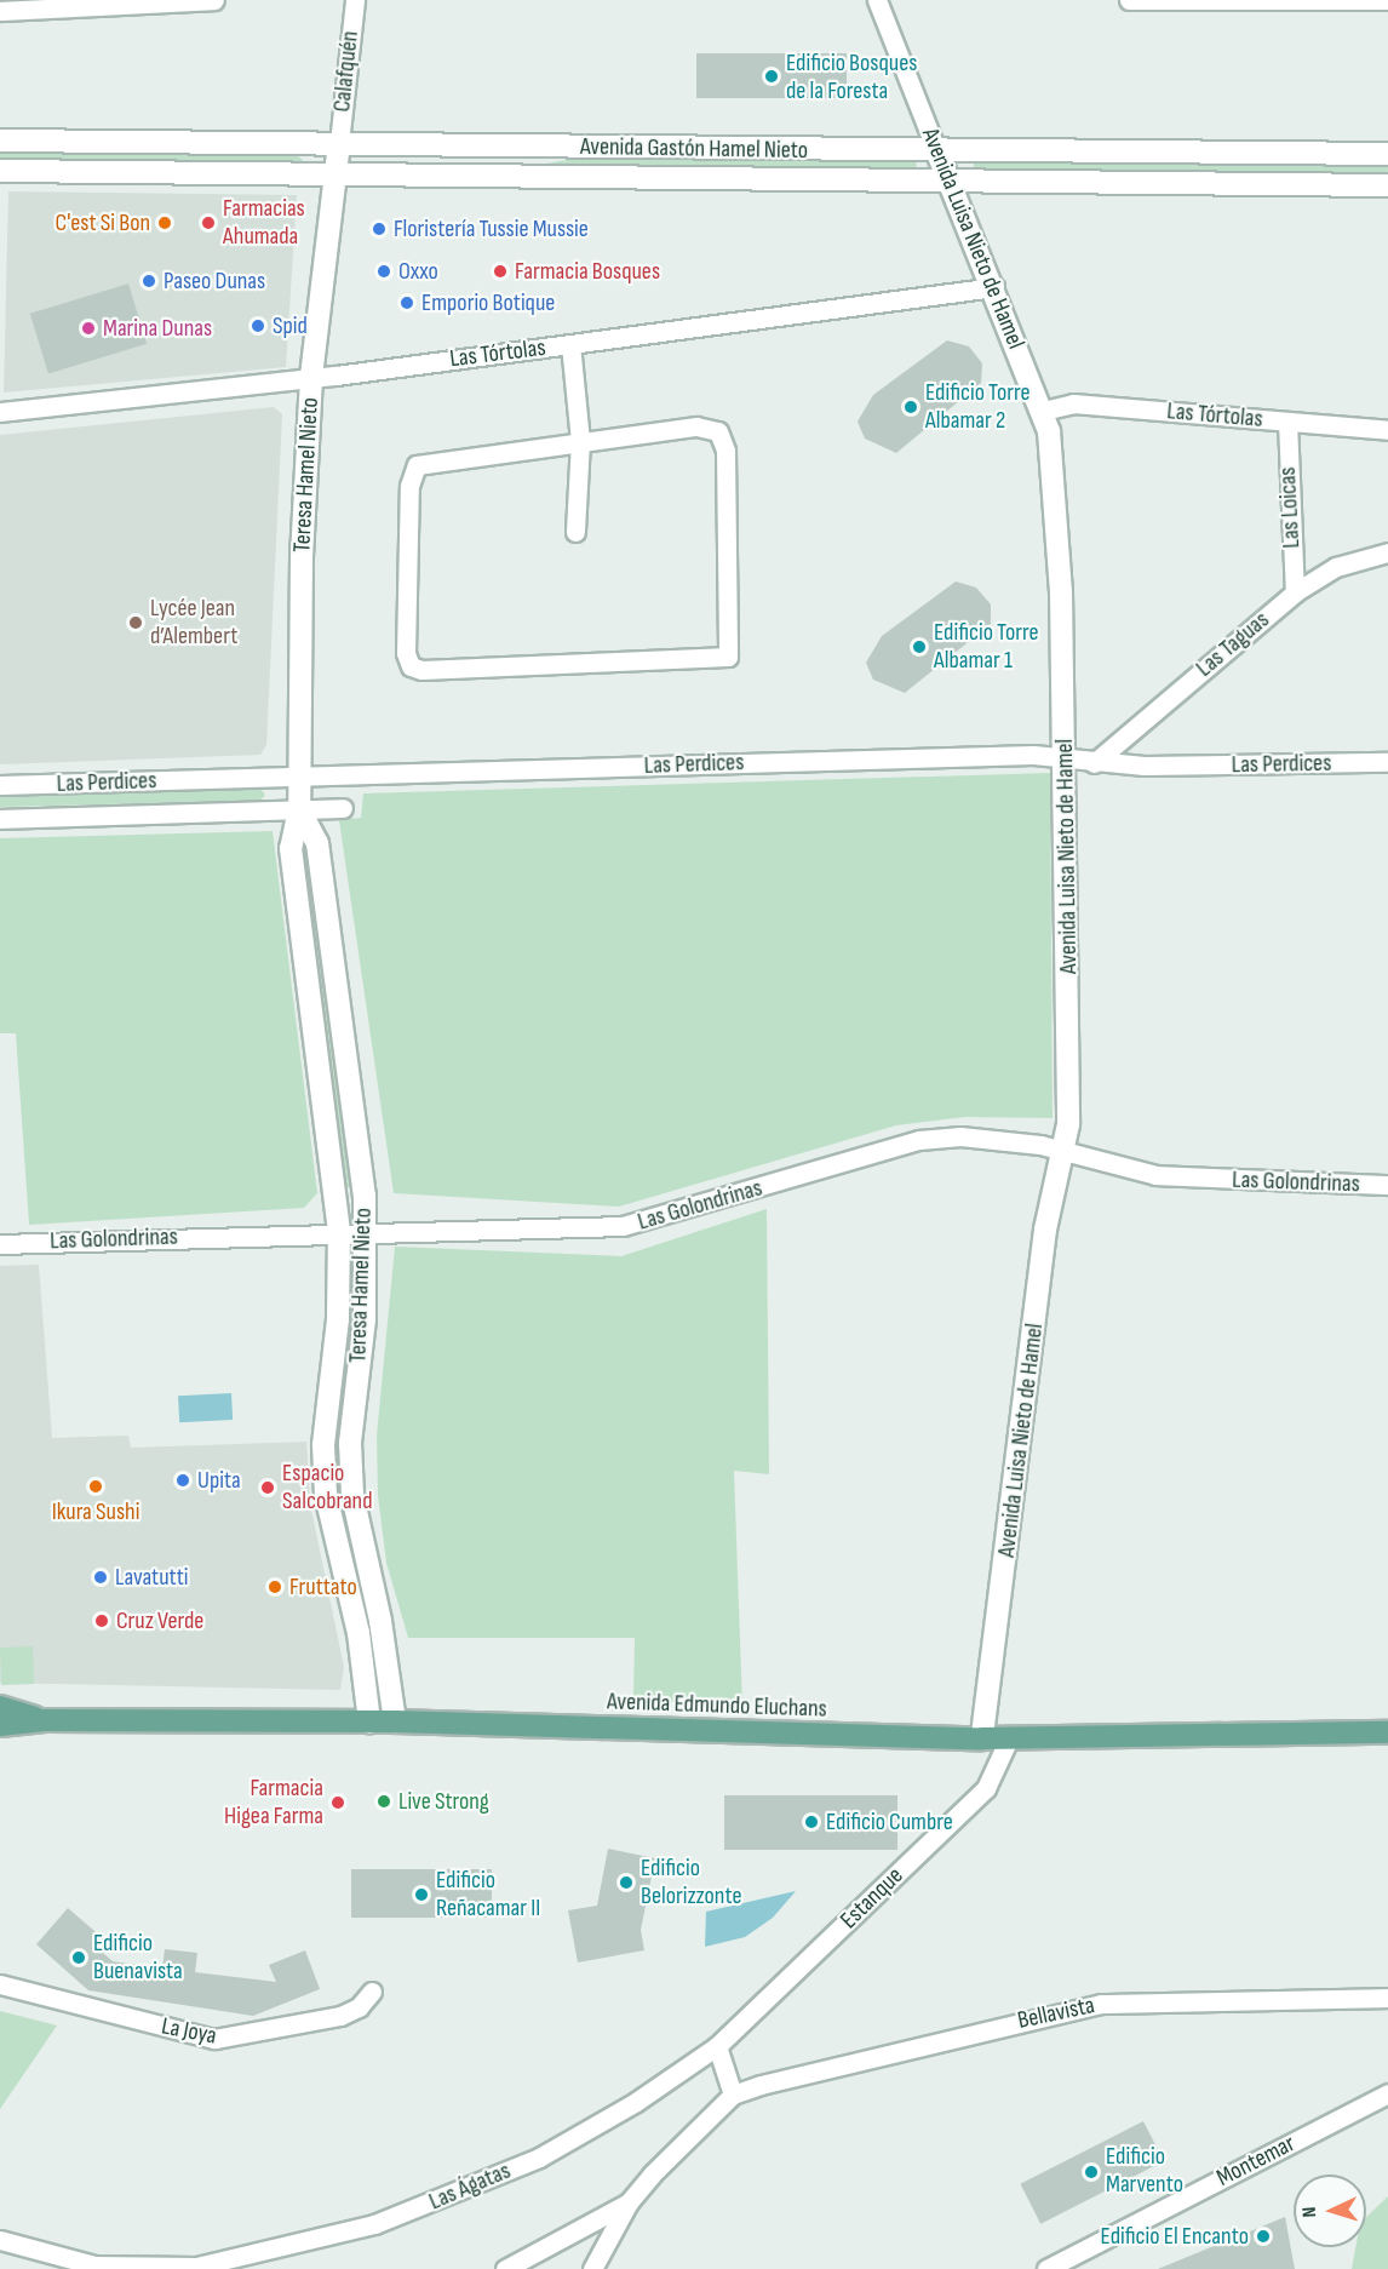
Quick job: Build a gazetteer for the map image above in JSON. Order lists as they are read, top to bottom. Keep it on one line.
{"streets":{"main road":["Avenida Gastón Hamel Nieto","Avenida Luisa Nieto de Hamel","Teresa Hamel Nieto","Avenida Edmundo Eluchans"],"street":["Calafquén","Las Tórtolas","Las Loicas","Las Taguas","Las Perdices","Las Golondrinas","Estanque","Bellavista","La Joya","Montemar","Las Ágatas"]},"crossings":[["Calafquén","Avenida Gastón Hamel Nieto"],["Calafquén","Teresa Hamel Nieto"],["Avenida Gastón Hamel Nieto","Avenida Luisa Nieto de Hamel"],["Avenida Gastón Hamel Nieto","Teresa Hamel Nieto"],["Avenida Luisa Nieto de Hamel","Las Tórtolas"],["Avenida Luisa Nieto de Hamel","Las Perdices"],["Avenida Luisa Nieto de Hamel","Las Golondrinas"],["Avenida Luisa Nieto de Hamel","Avenida Edmundo Eluchans"],["Las Tórtolas","Teresa Hamel Nieto"],["Las Tórtolas","Las Loicas"],["Teresa Hamel Nieto","Las Perdices"],["Teresa Hamel Nieto","Las Golondrinas"],["Teresa Hamel Nieto","Avenida Edmundo Eluchans"],["Las Loicas","Las Taguas"],["Las Taguas","Las Perdices"],["Avenida Edmundo Eluchans","Estanque"],["Estanque","Las Ágatas"]],"places":["Edificio Bosques de la Foresta","C'est Si Bon","Farmacias Ahumada","Floristería Tussie Mussie","Oxxo","Farmacia Bosques","Paseo Dunas","Emporio Botique","Spid","Marina Dunas","Edificio Torre Albamar 2","Lycée Jean d’Alembert","Edificio Torre Albamar 1","Upita","Ikura Sushi","Espacio Salcobrand","Lavatutti","Fruttato","Cruz Verde","Live Strong","Farmacia Higea Farma","Edificio Cumbre","Edificio Belorizzonte","Edificio Reñacamar II","Edificio Buenavista","Edificio Marvento","Edificio El Encanto"],"north":"left"}
